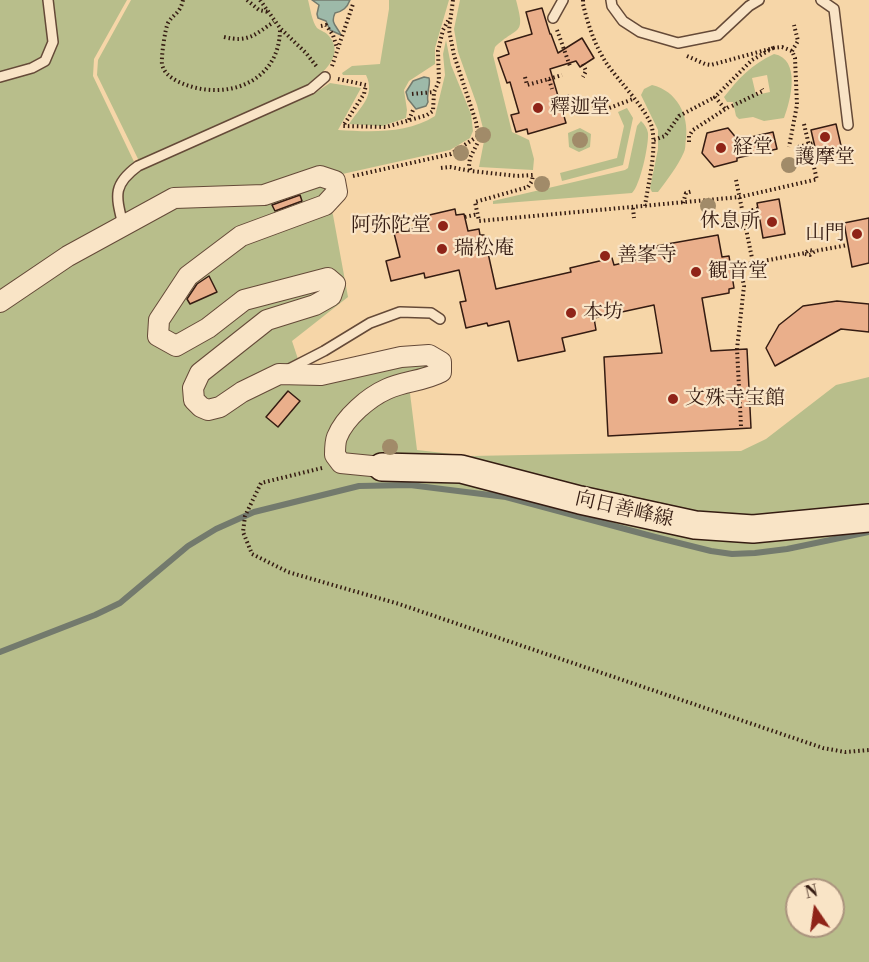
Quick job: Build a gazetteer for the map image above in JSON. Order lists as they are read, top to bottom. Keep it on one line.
{"streets":{"main road":["向日善峰線"]},"places":["釋迦堂","護摩堂","経堂","休息所","阿弥陀堂","山門","瑞松庵","善峯寺","観音堂","本坊","文殊寺宝館"],"north":"top"}
